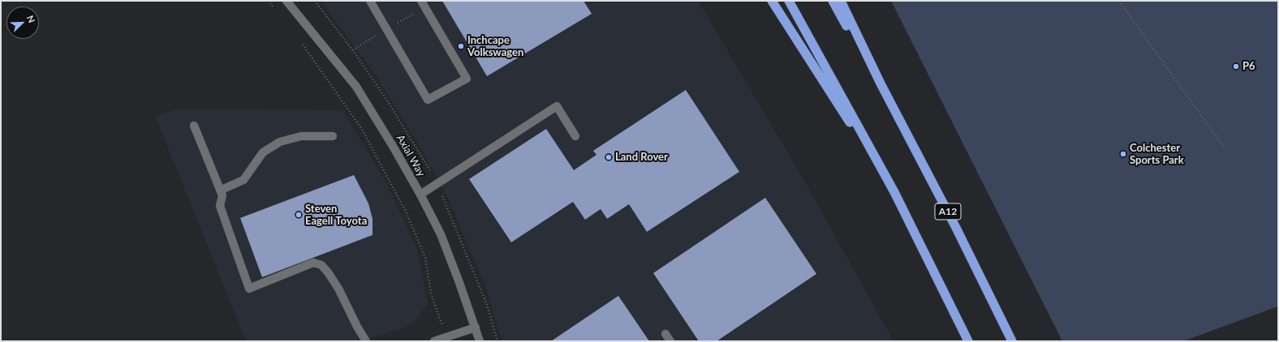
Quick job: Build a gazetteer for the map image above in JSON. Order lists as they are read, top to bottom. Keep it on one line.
{"streets":{"highway":["A12"],"street":["Axial Way"]},"places":["Inchcape Volkswagen","P6","Colchester Sports Park","Land Rover","Steven Eagell Toyota"],"north":"top right"}
